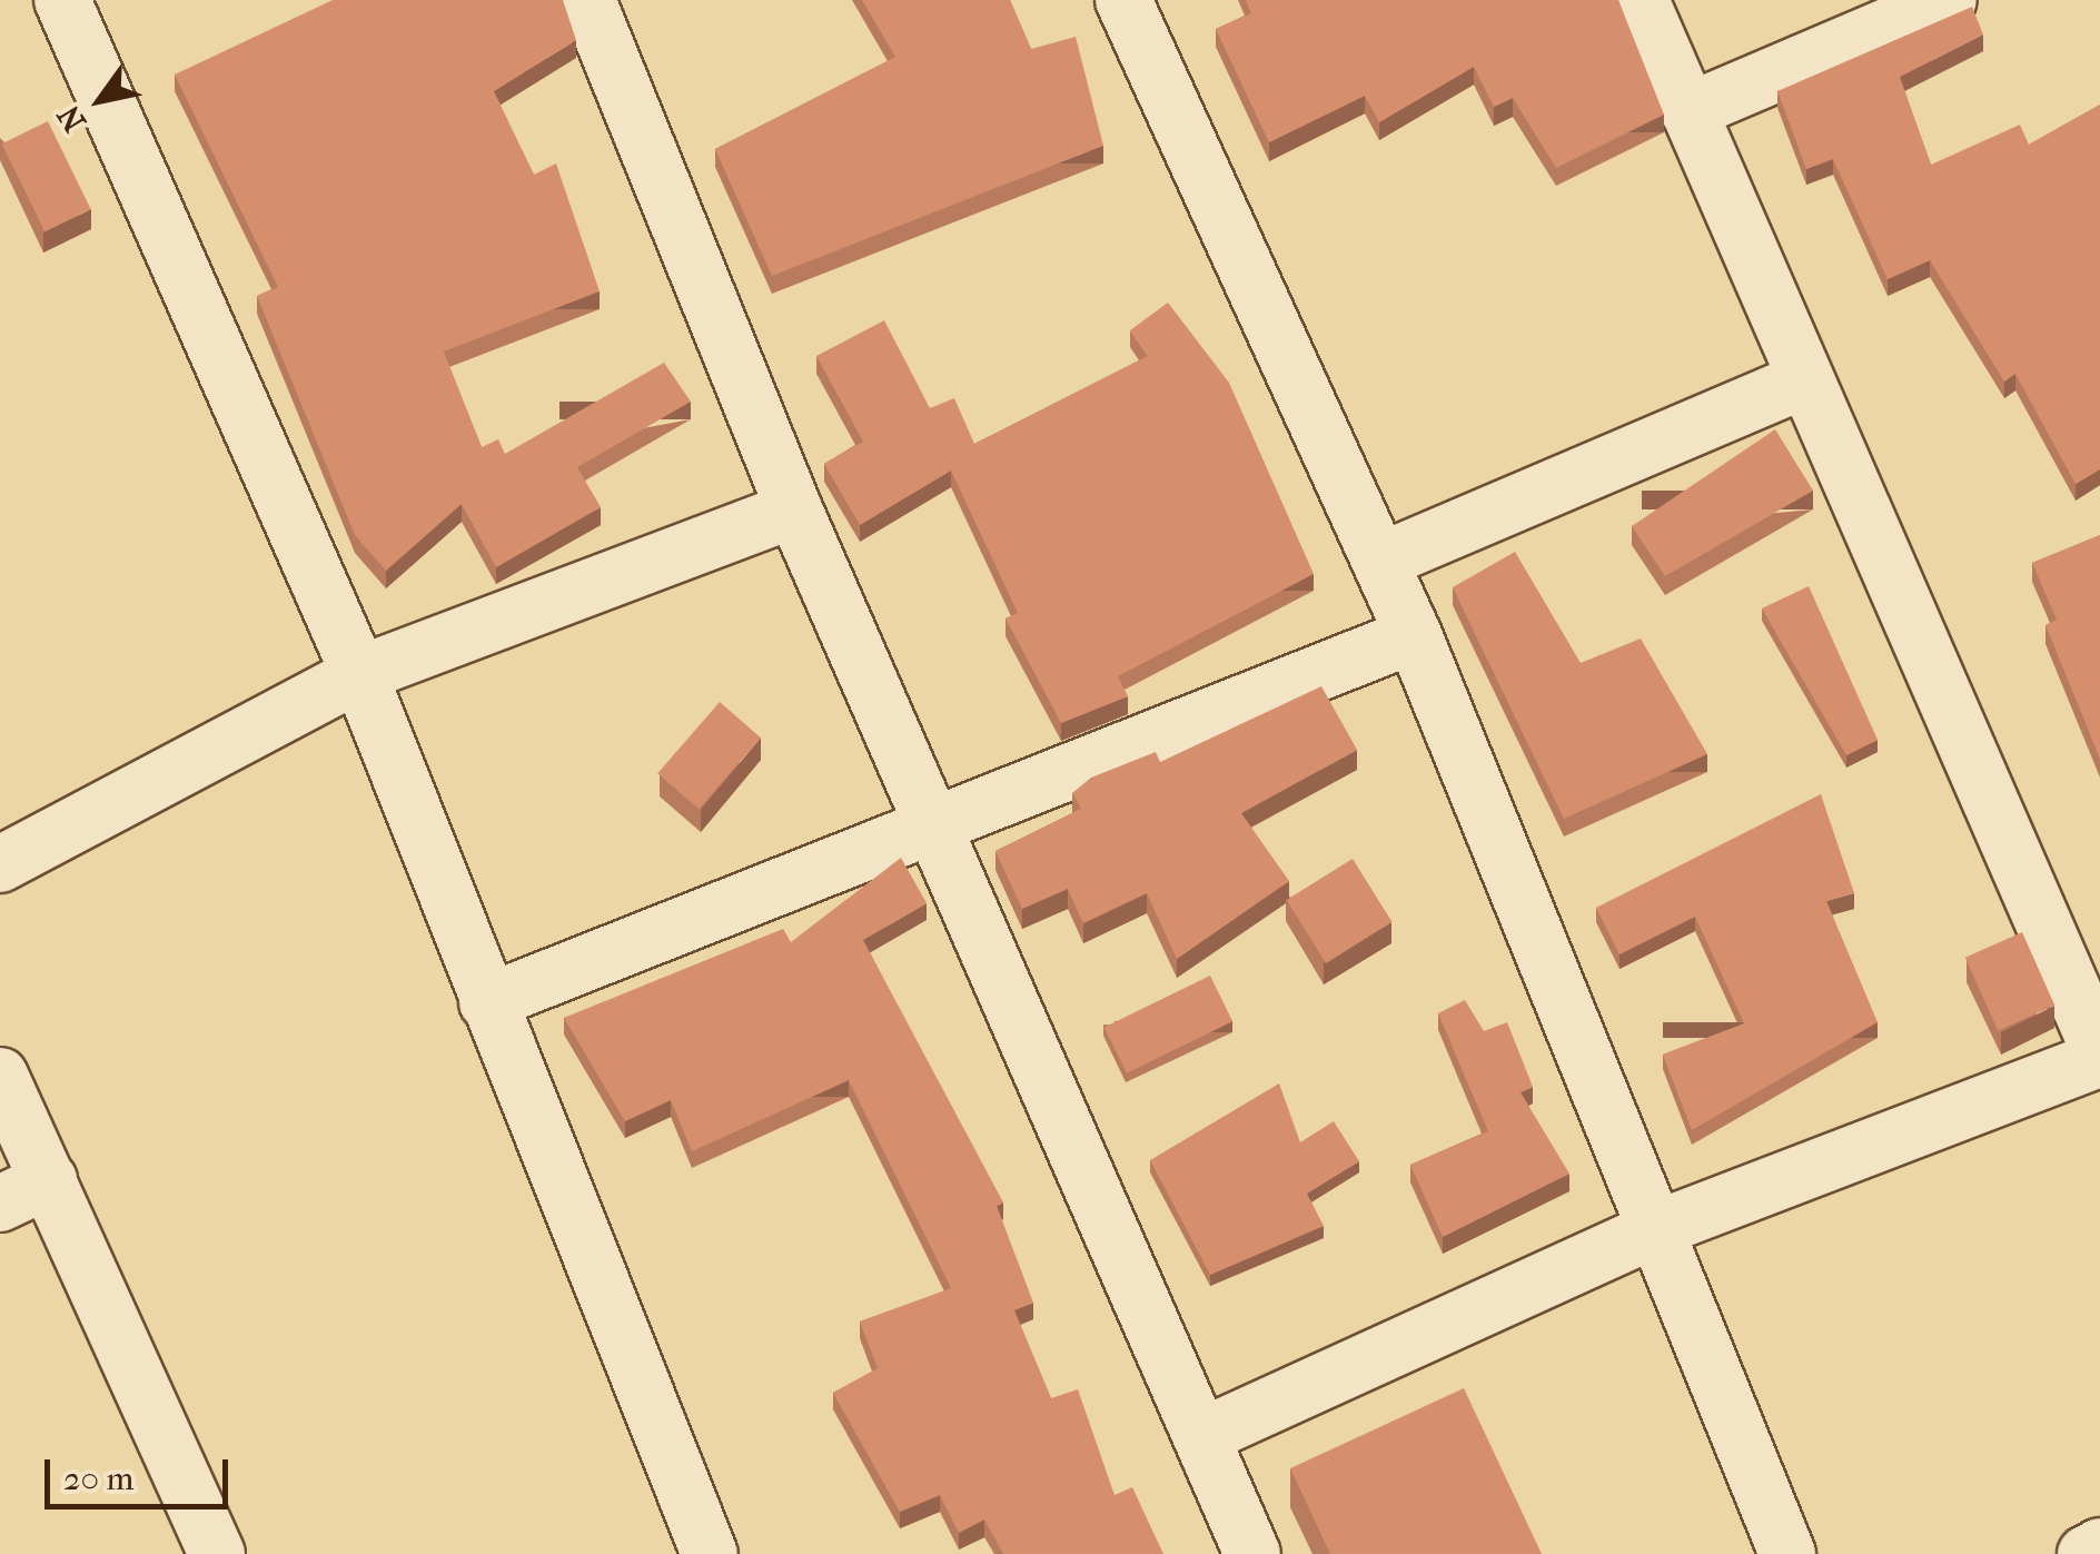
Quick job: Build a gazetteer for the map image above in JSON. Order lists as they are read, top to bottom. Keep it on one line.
{"scale_bar":"20 m","north":"bottom left"}
